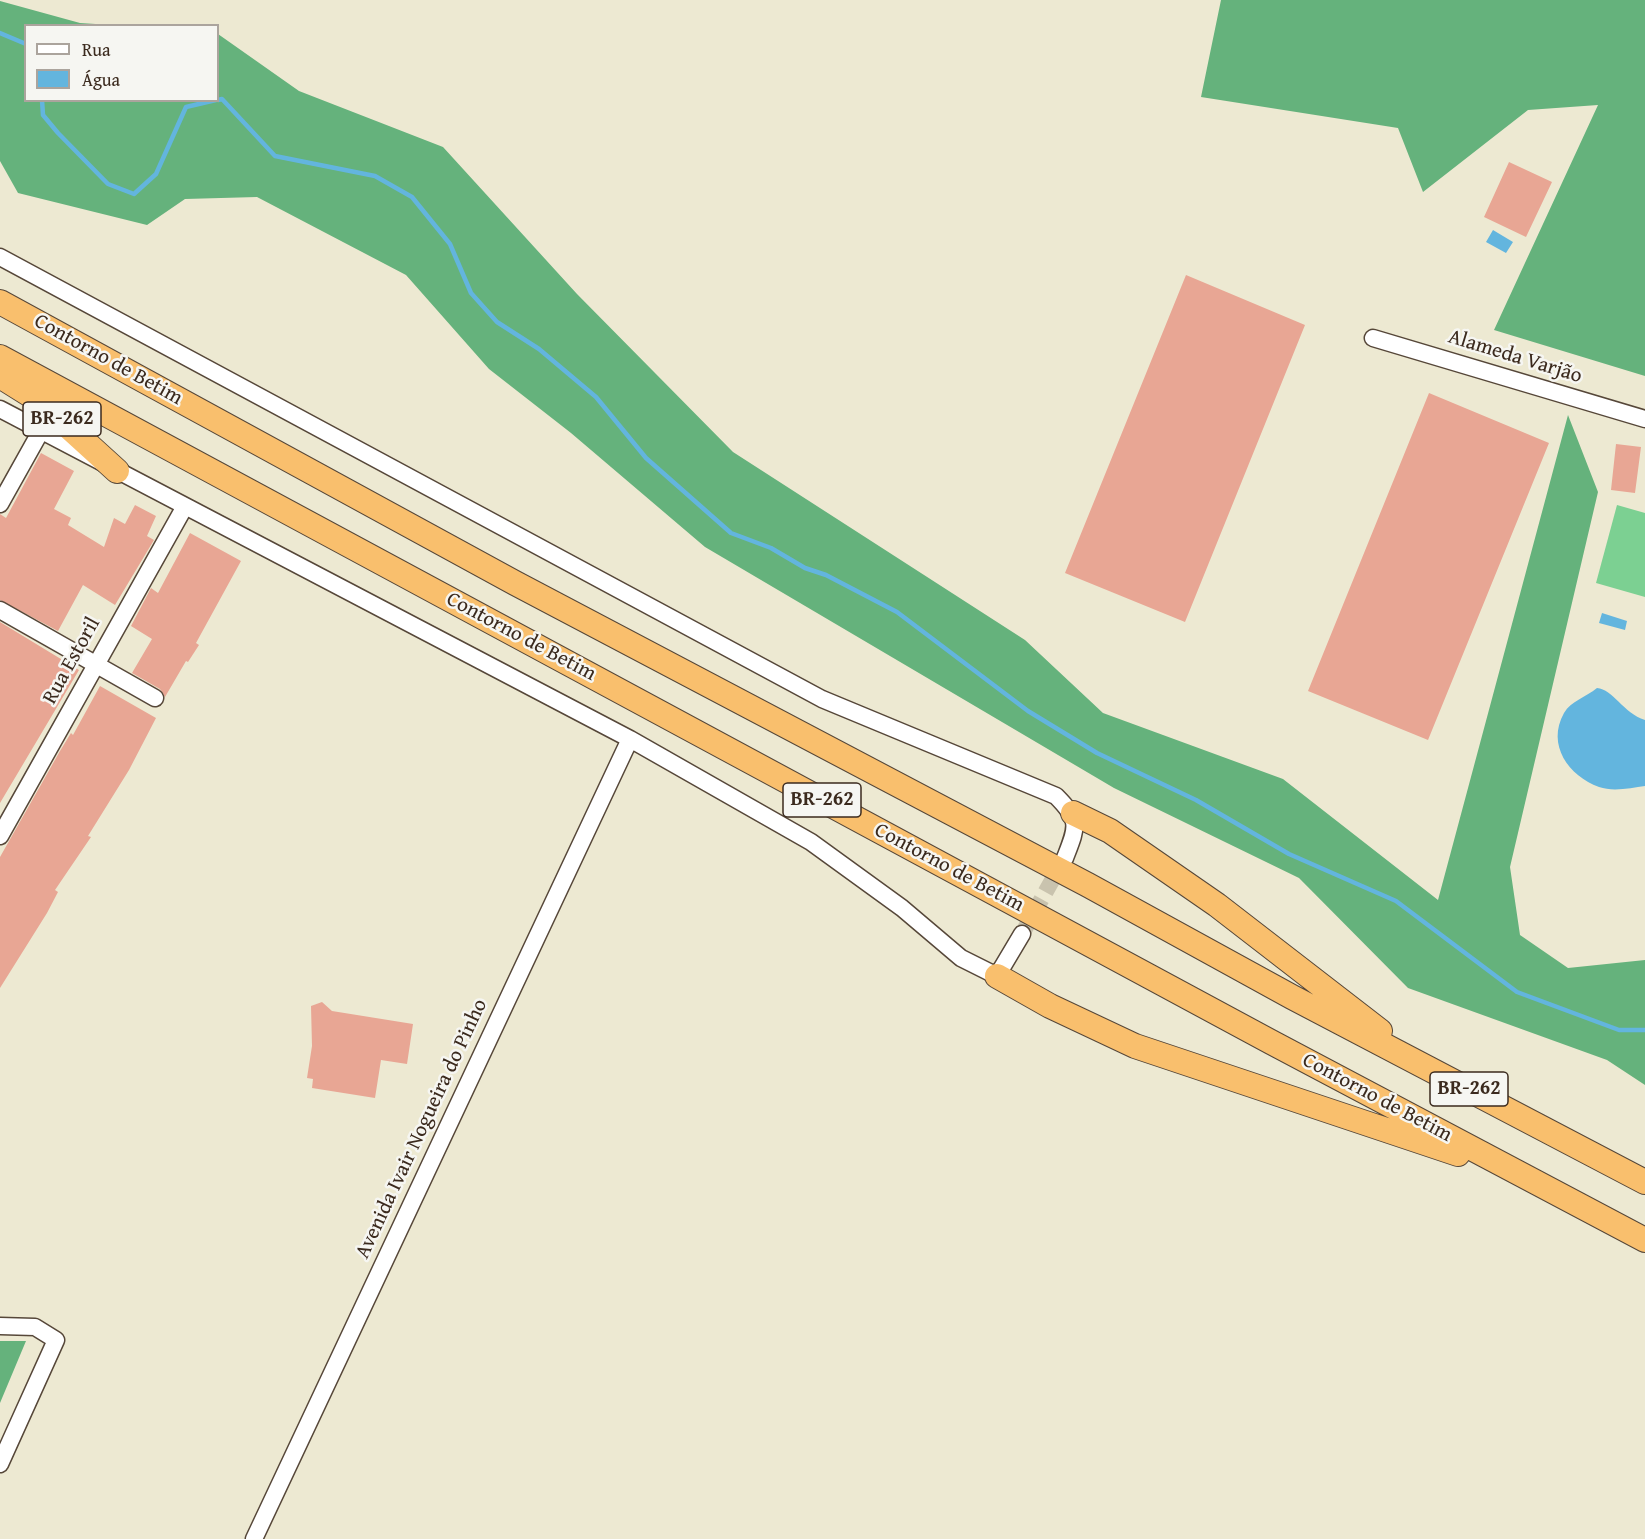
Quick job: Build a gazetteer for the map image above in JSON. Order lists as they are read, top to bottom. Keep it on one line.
{"streets":{"highway":["Contorno de Betim","BR-262"],"street":["Alameda Varjão","Rua Estoril","Avenida Ivair Nogueira do Pinho"]},"legend":["Rua","Água"]}
